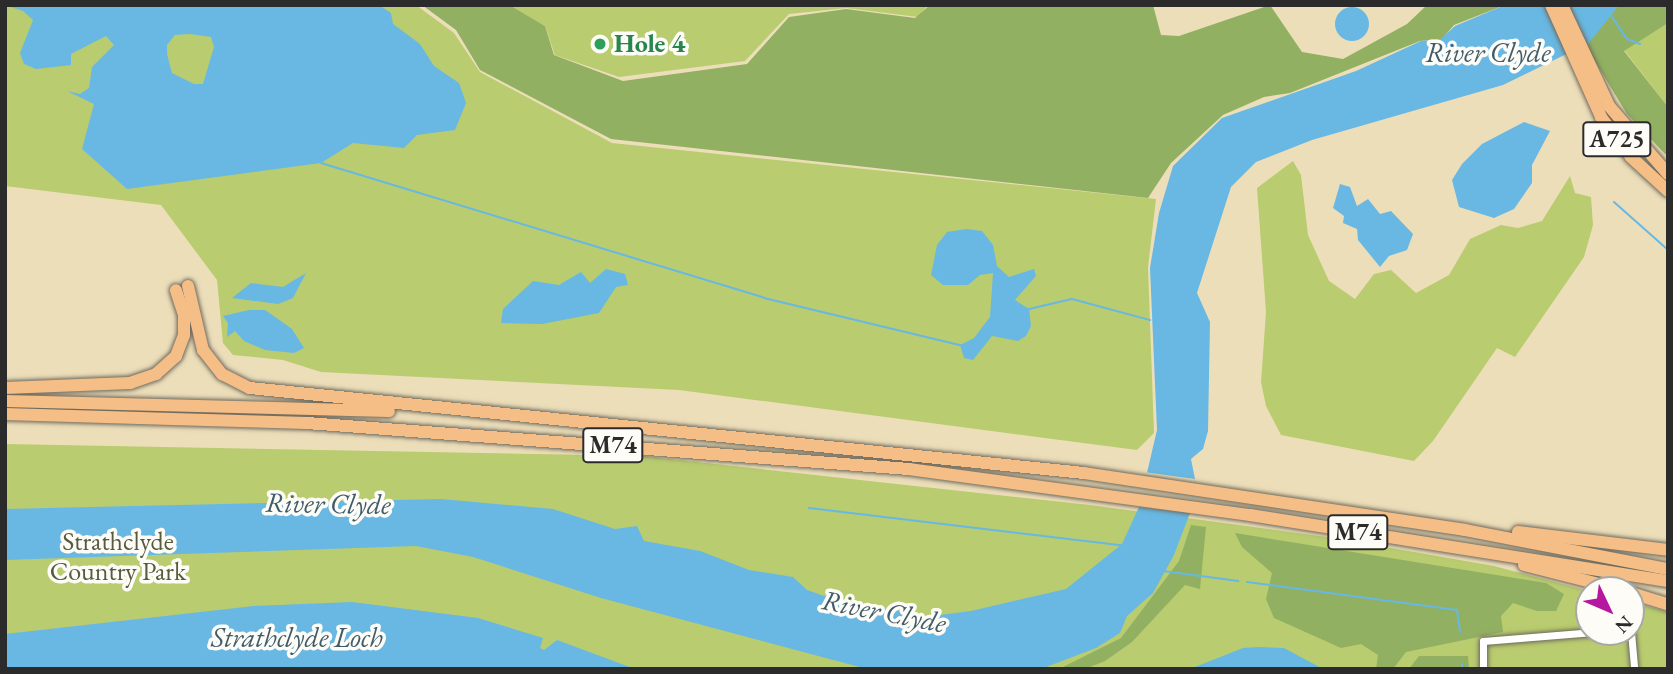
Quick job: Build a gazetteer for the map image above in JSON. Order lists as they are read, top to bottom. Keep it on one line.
{"streets":{"highway":["A725","M74"]},"water":["River Clyde","Strathclyde Loch"],"parks":["Strathclyde Country Park"],"places":["Hole 4"],"north":"bottom right"}
